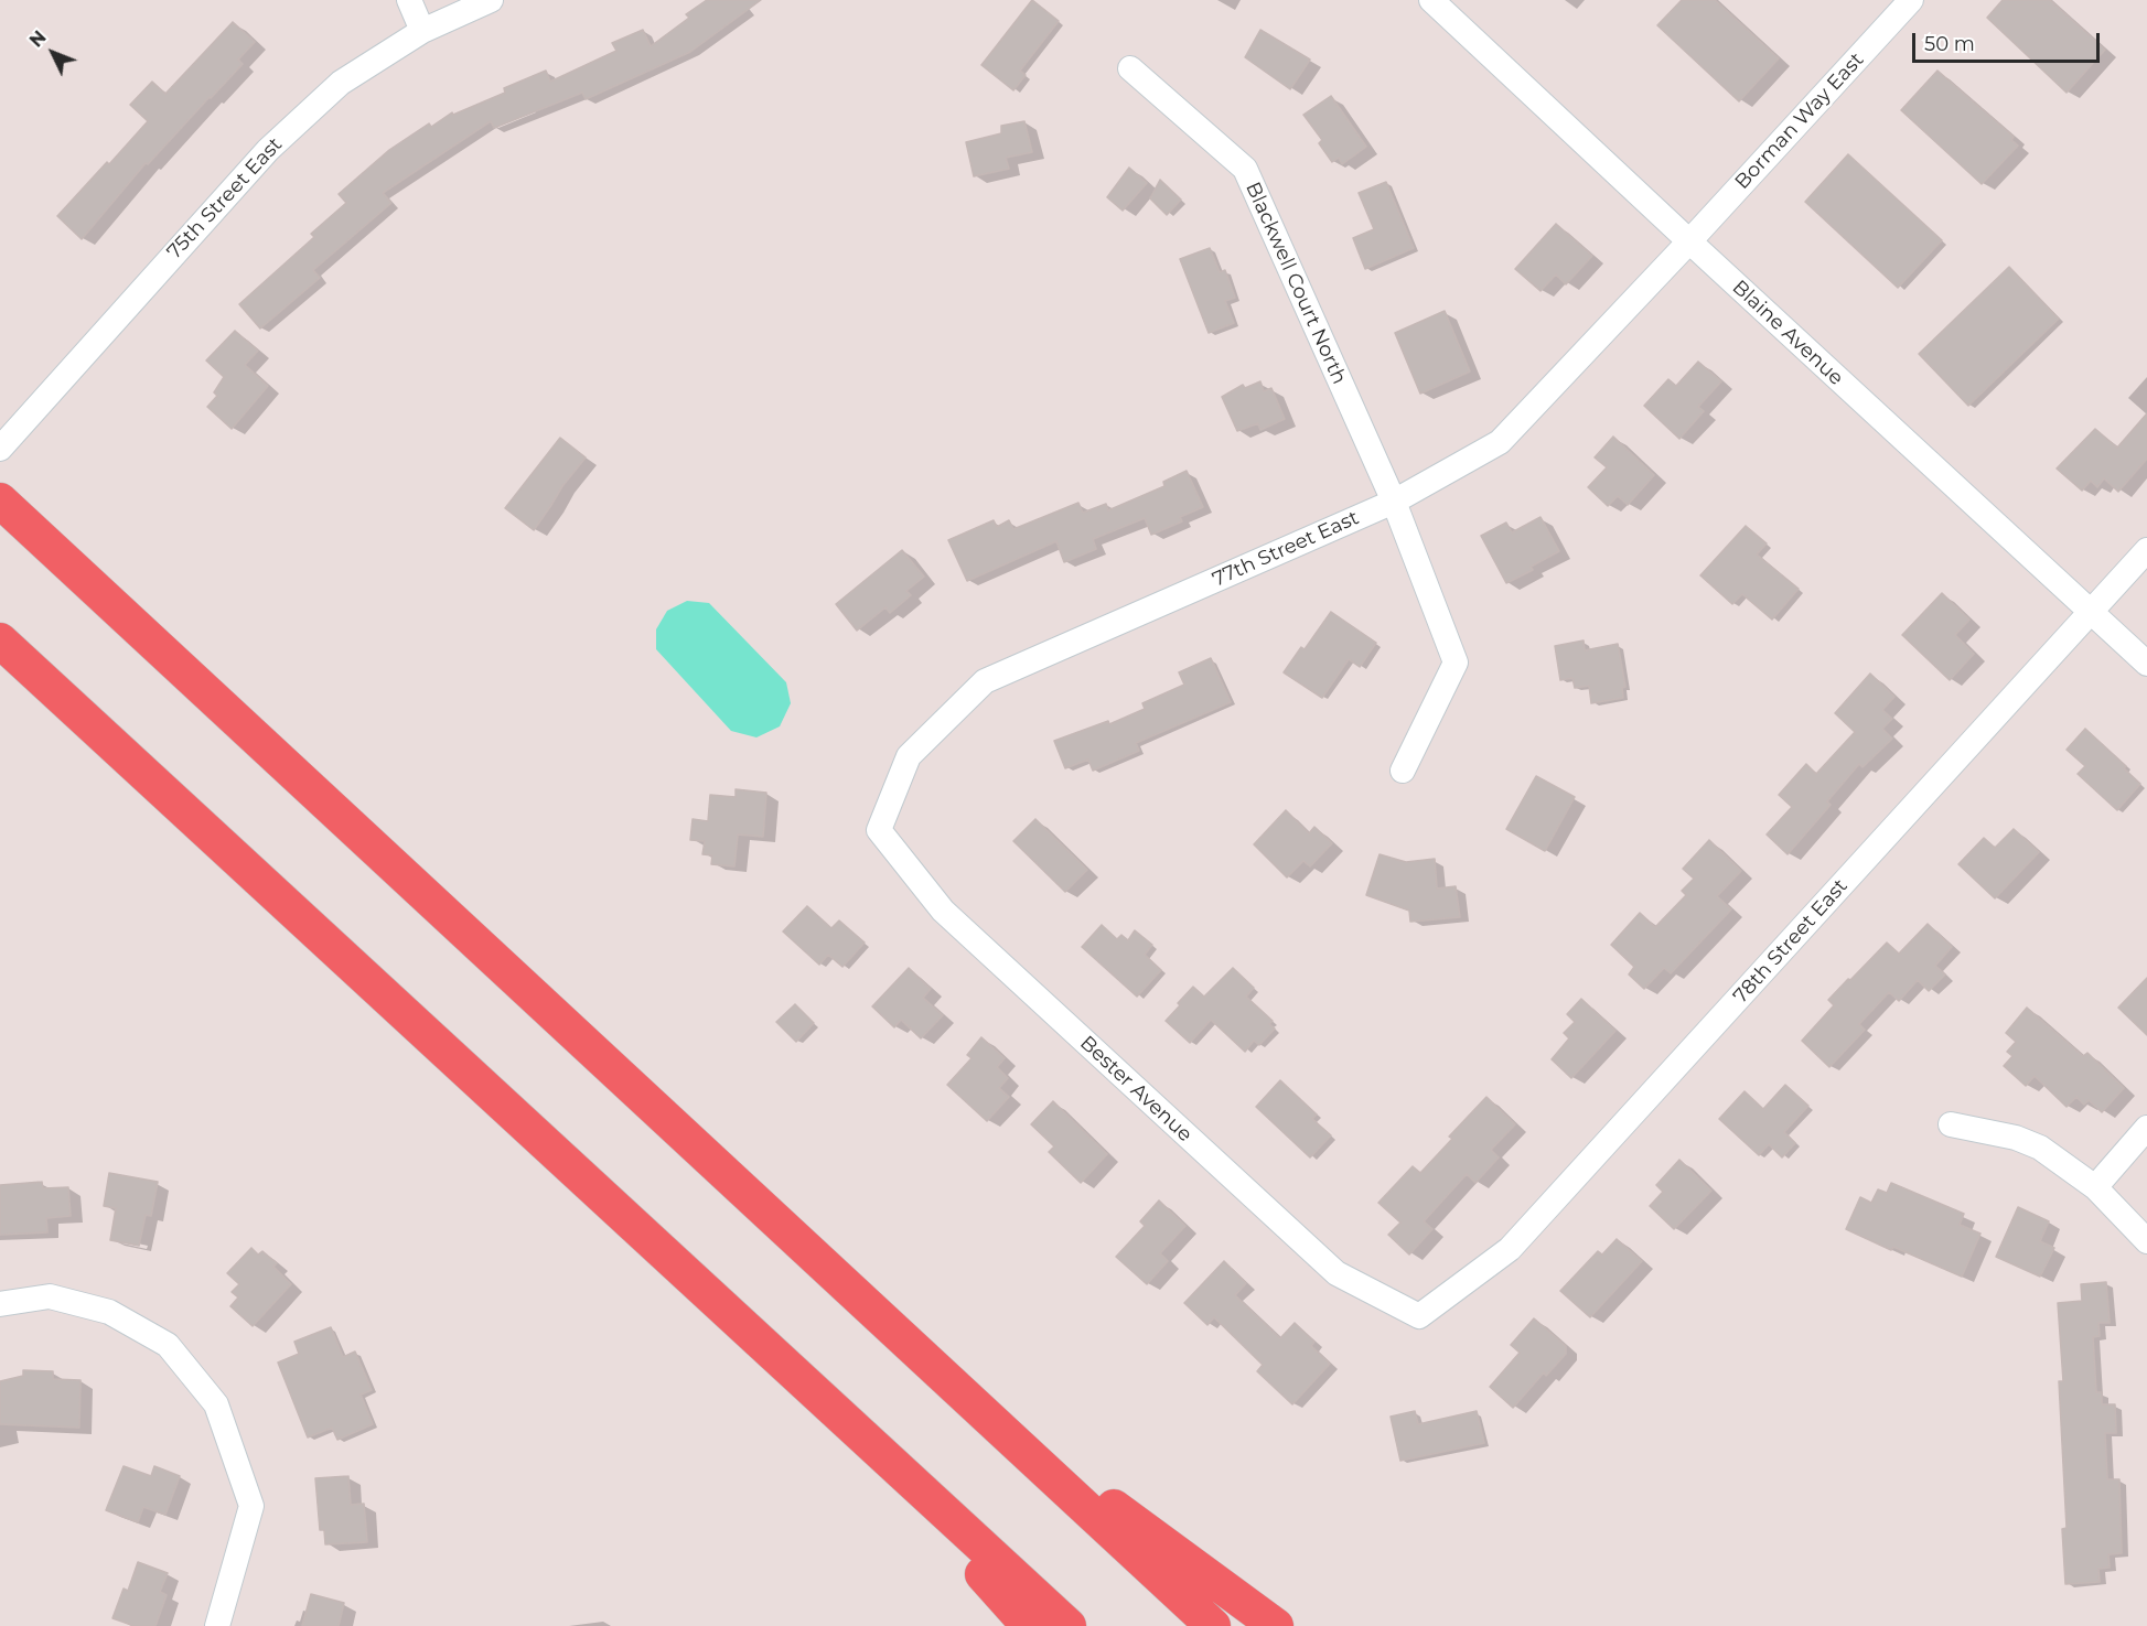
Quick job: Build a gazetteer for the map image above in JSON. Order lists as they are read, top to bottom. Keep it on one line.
{"streets":{"street":["Borman Way East","75th Street East","Blackwell Court North","Blaine Avenue","77th Street East","78th Street East","Bester Avenue"]},"crossings":[["Borman Way East","Blaine Avenue"],["Borman Way East","77th Street East"],["Blackwell Court North","77th Street East"],["Blaine Avenue","77th Street East"],["Blaine Avenue","78th Street East"],["77th Street East","Bester Avenue"],["78th Street East","Bester Avenue"]],"scale_bar":"50 m","north":"top left"}
